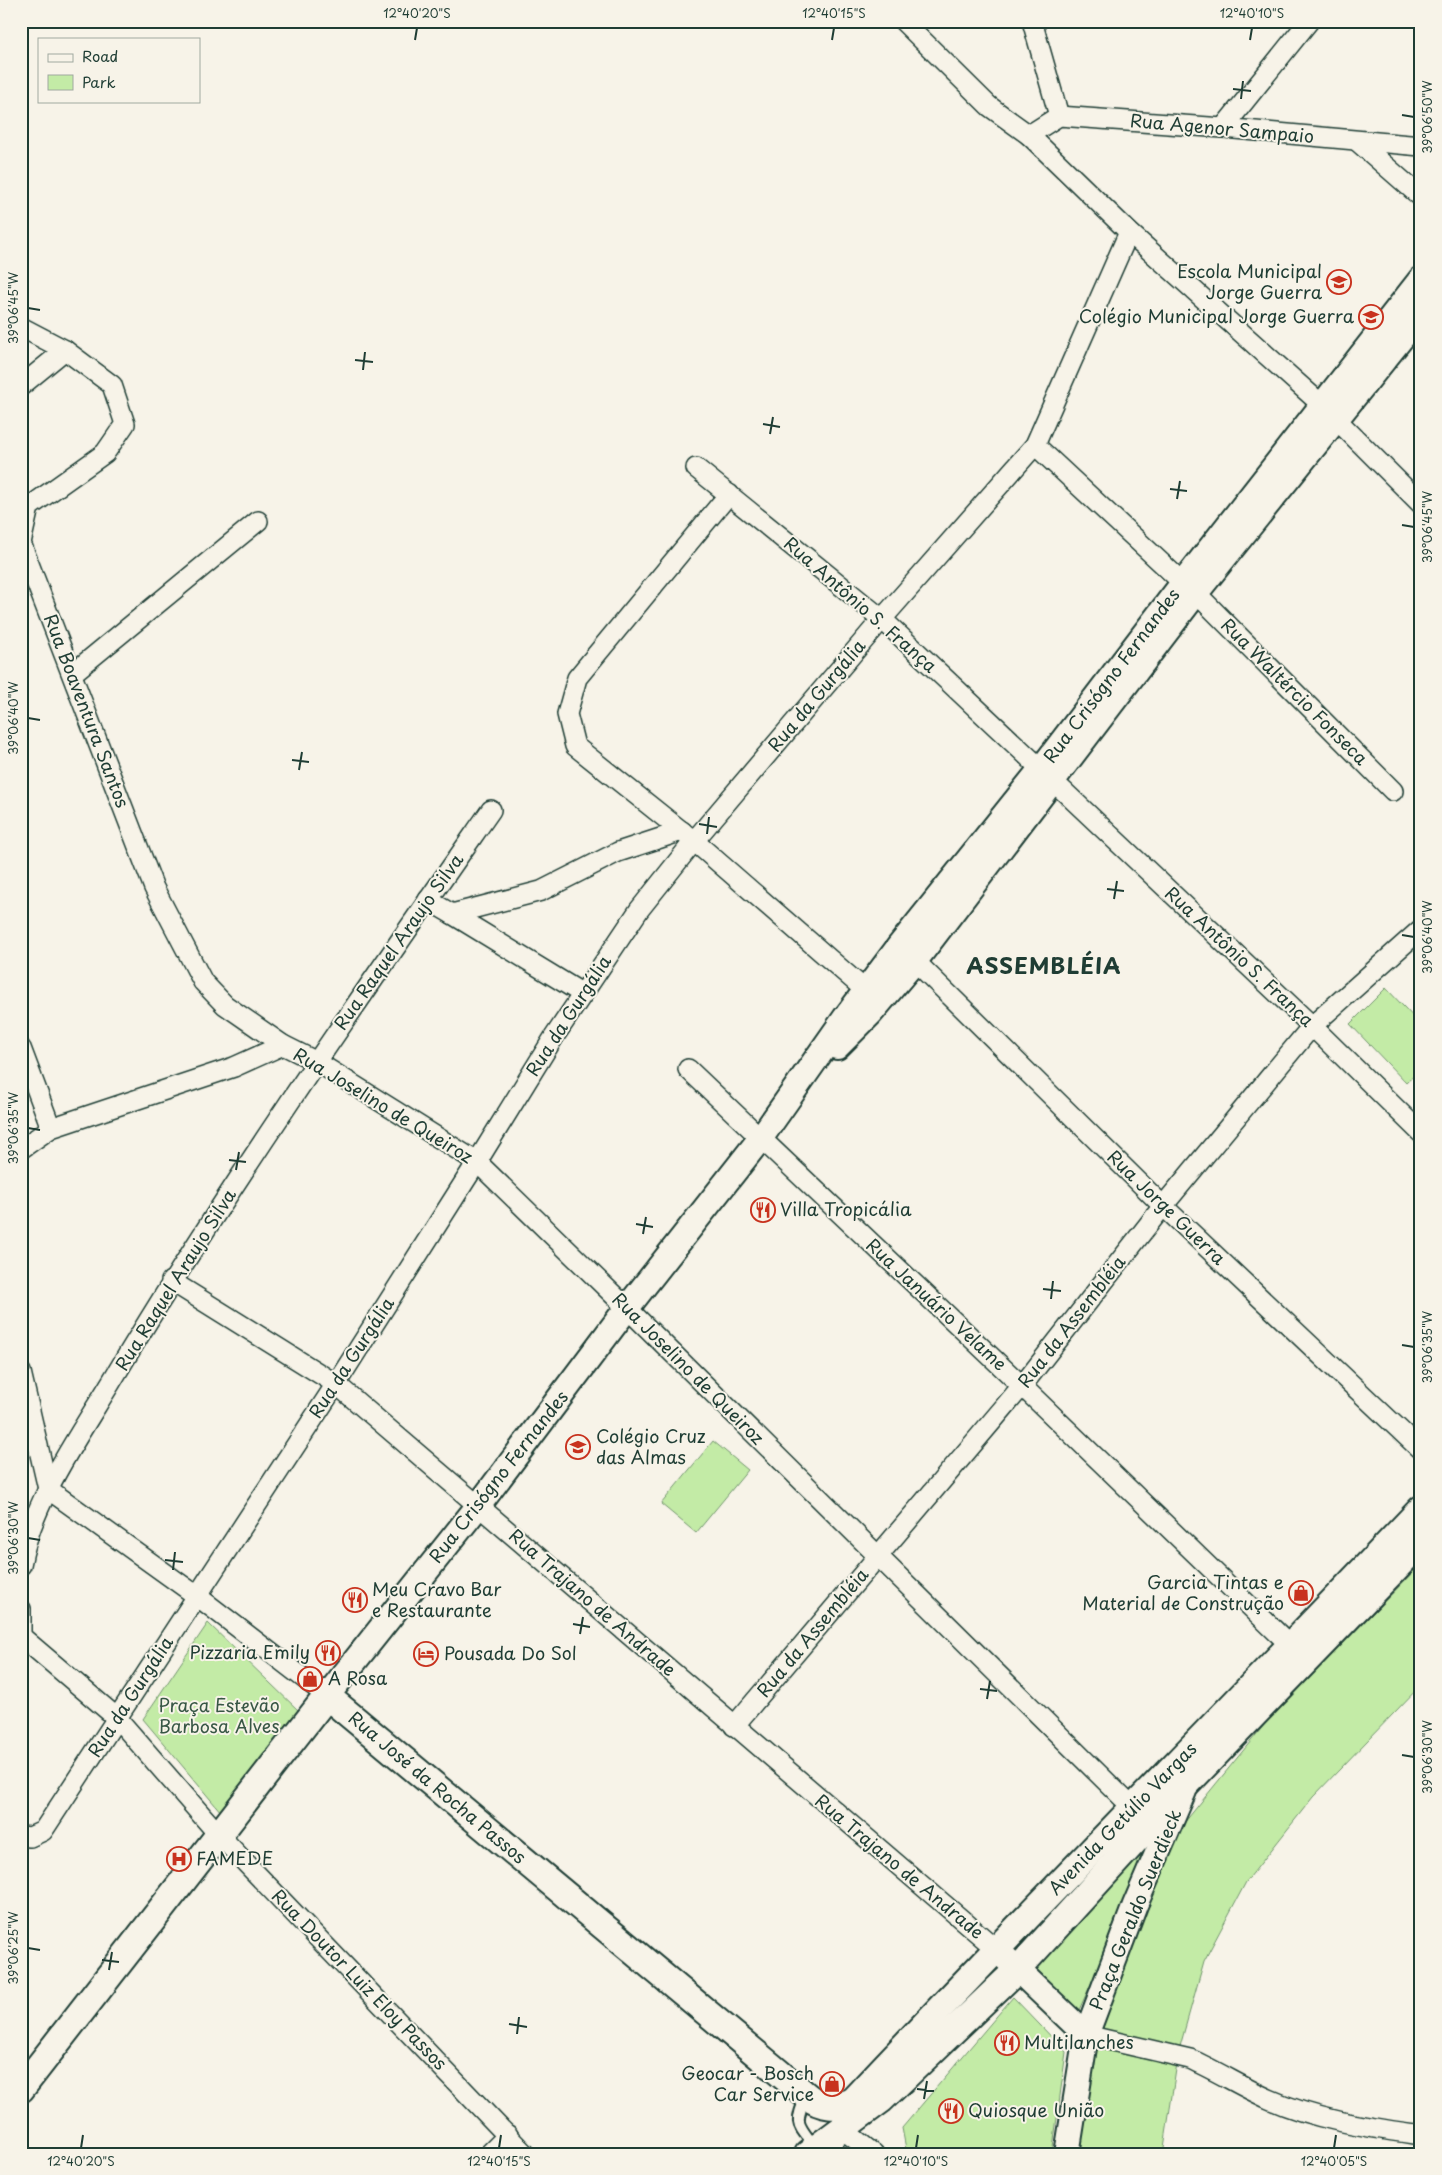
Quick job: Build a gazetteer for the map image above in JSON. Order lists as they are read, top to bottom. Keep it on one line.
{"streets":{"main road":["Rua Crisógno Fernandes","Rua José da Rocha Passos","Avenida Getúlio Vargas"],"street":["Rua Agenor Sampaio","Rua Antônio S. França","Rua Waltércio Fonseca","Rua da Gurgália","Rua Boaventura Santos","Rua Raquel Araujo Silva","Rua Joselino de Queiroz","Rua Jorge Guerra","Rua Januário Velame","Rua da Assembléia","Rua Trajano de Andrade","Praça Geraldo Suerdieck","Rua Doutor Luiz Eloy Passos"]},"crossings":[["Rua Antônio S. França","Rua Crisógno Fernandes"],["Rua Antônio S. França","Rua da Gurgália"],["Rua Antônio S. França","Rua da Assembléia"],["Rua Crisógno Fernandes","Rua Waltércio Fonseca"],["Rua Crisógno Fernandes","Rua Joselino de Queiroz"],["Rua Crisógno Fernandes","Rua Jorge Guerra"],["Rua Crisógno Fernandes","Rua Januário Velame"],["Rua Crisógno Fernandes","Rua Trajano de Andrade"],["Rua Crisógno Fernandes","Rua José da Rocha Passos"],["Rua Crisógno Fernandes","Rua Doutor Luiz Eloy Passos"],["Rua Waltércio Fonseca","Rua da Gurgália"],["Rua da Gurgália","Rua Joselino de Queiroz"],["Rua da Gurgália","Rua Trajano de Andrade"],["Rua da Gurgália","Rua José da Rocha Passos"],["Rua da Gurgália","Rua Doutor Luiz Eloy Passos"],["Rua Boaventura Santos","Rua Joselino de Queiroz"],["Rua Raquel Araujo Silva","Rua Joselino de Queiroz"],["Rua Raquel Araujo Silva","Rua Trajano de Andrade"],["Rua Raquel Araujo Silva","Rua José da Rocha Passos"],["Rua Joselino de Queiroz","Rua da Assembléia"],["Rua Joselino de Queiroz","Avenida Getúlio Vargas"],["Rua Jorge Guerra","Rua da Assembléia"],["Rua Januário Velame","Rua da Assembléia"],["Rua Januário Velame","Avenida Getúlio Vargas"],["Rua da Assembléia","Rua Trajano de Andrade"],["Rua Trajano de Andrade","Avenida Getúlio Vargas"],["Rua José da Rocha Passos","Avenida Getúlio Vargas"],["Avenida Getúlio Vargas","Praça Geraldo Suerdieck"]],"districts":["ASSEMBLÉIA"],"parks":["Praça Estevão Barbosa Alves"],"places":{"school or university":["Escola Municipal Jorge Guerra","Colégio Municipal Jorge Guerra","Colégio Cruz das Almas"],"restaurant":["Villa Tropicália","Meu Cravo Bar e Restaurante","Pizzaria Emily","Multilanches","Quiosque União"],"shop":["Garcia Tintas e Material de Construção","A Rosa","Geocar - Bosch Car Service"],"hotel":["Pousada Do Sol"],"hospital":["FAMEDE"]},"legend":["Road","Park"],"coordinates":["12°40'20\"S","12°40'15\"S","12°40'10\"S","39°06'50\"W","39°06'45\"W","39°06'40\"W","39°06'35\"W","39°06'30\"W","39°06'25\"W","12°40'05\"S"]}
